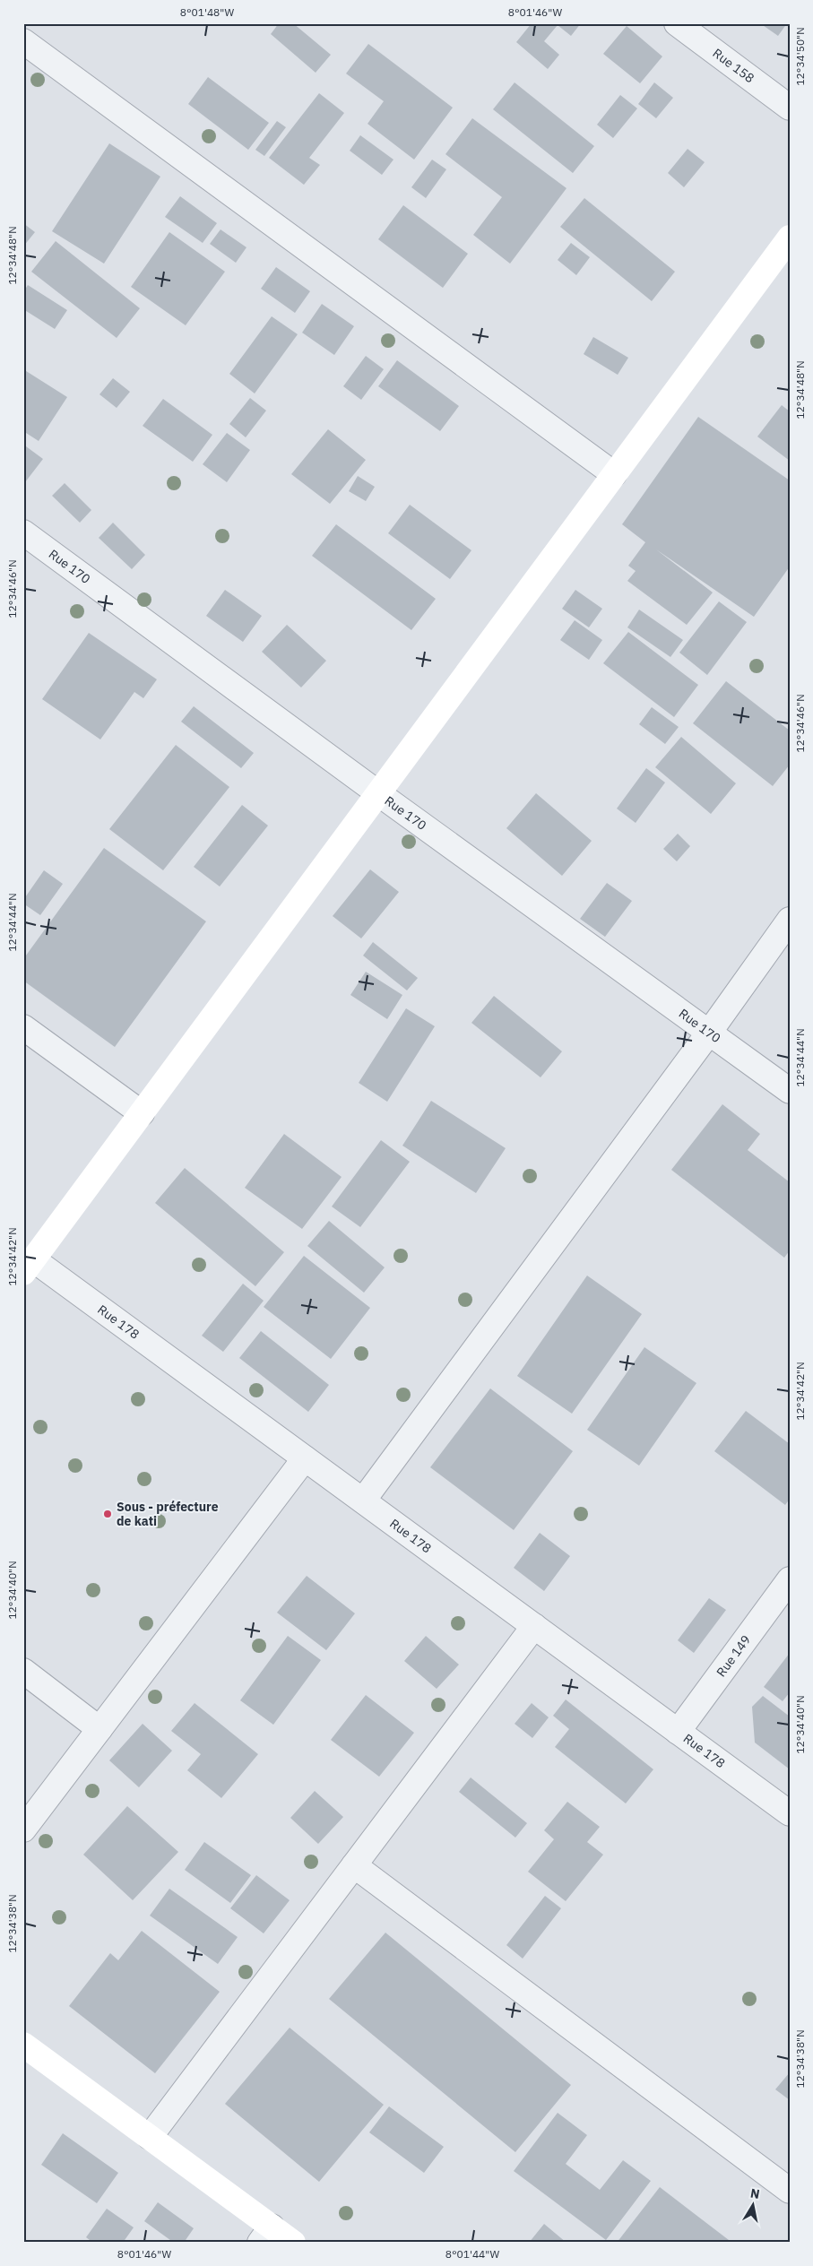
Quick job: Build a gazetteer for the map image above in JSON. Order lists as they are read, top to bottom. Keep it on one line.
{"streets":{"street":["Rue 158","Rue 170","Rue 178","Rue 149"]},"crossings":[["Rue 178","Rue 149"]],"places":["Sous - préfecture de kati"],"north":"top","coordinates":["8°01'48\"W","8°01'46\"W","12°34'50\"N","12°34'48\"N","12°34'46\"N","12°34'44\"N","12°34'42\"N","12°34'40\"N","12°34'38\"N","8°01'44\"W"]}
